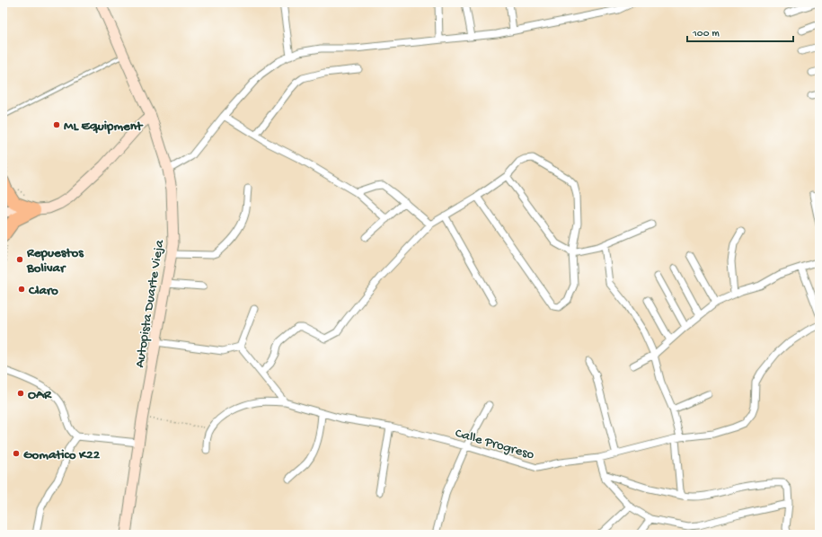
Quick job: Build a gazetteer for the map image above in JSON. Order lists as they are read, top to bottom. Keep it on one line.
{"streets":{"street":["Autopista Duarte Vieja","Calle Progreso"]},"places":["ML Equipment","Repuestos Bolivar","Claro","OAR","Gomatico K22"],"scale_bar":"100 m"}
